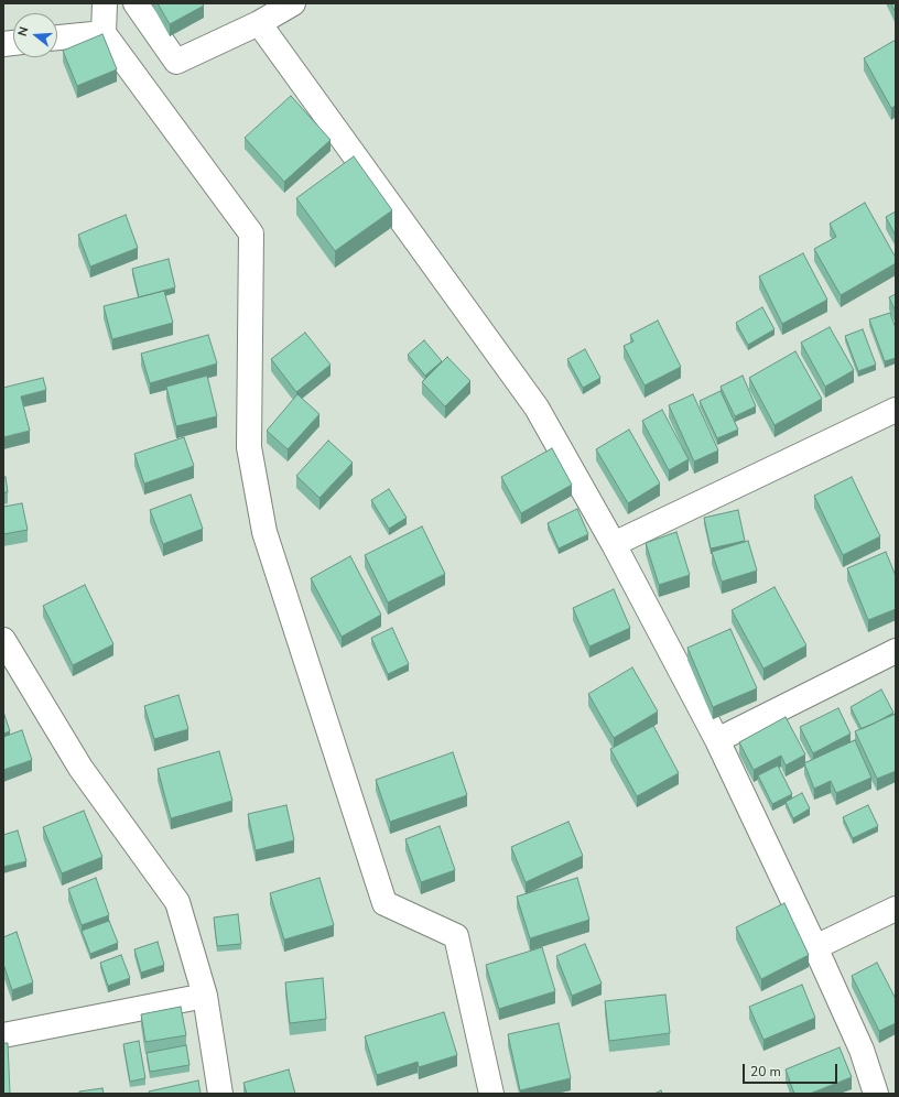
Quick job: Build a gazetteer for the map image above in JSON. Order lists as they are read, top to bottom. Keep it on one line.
{"scale_bar":"20 m","north":"left"}
